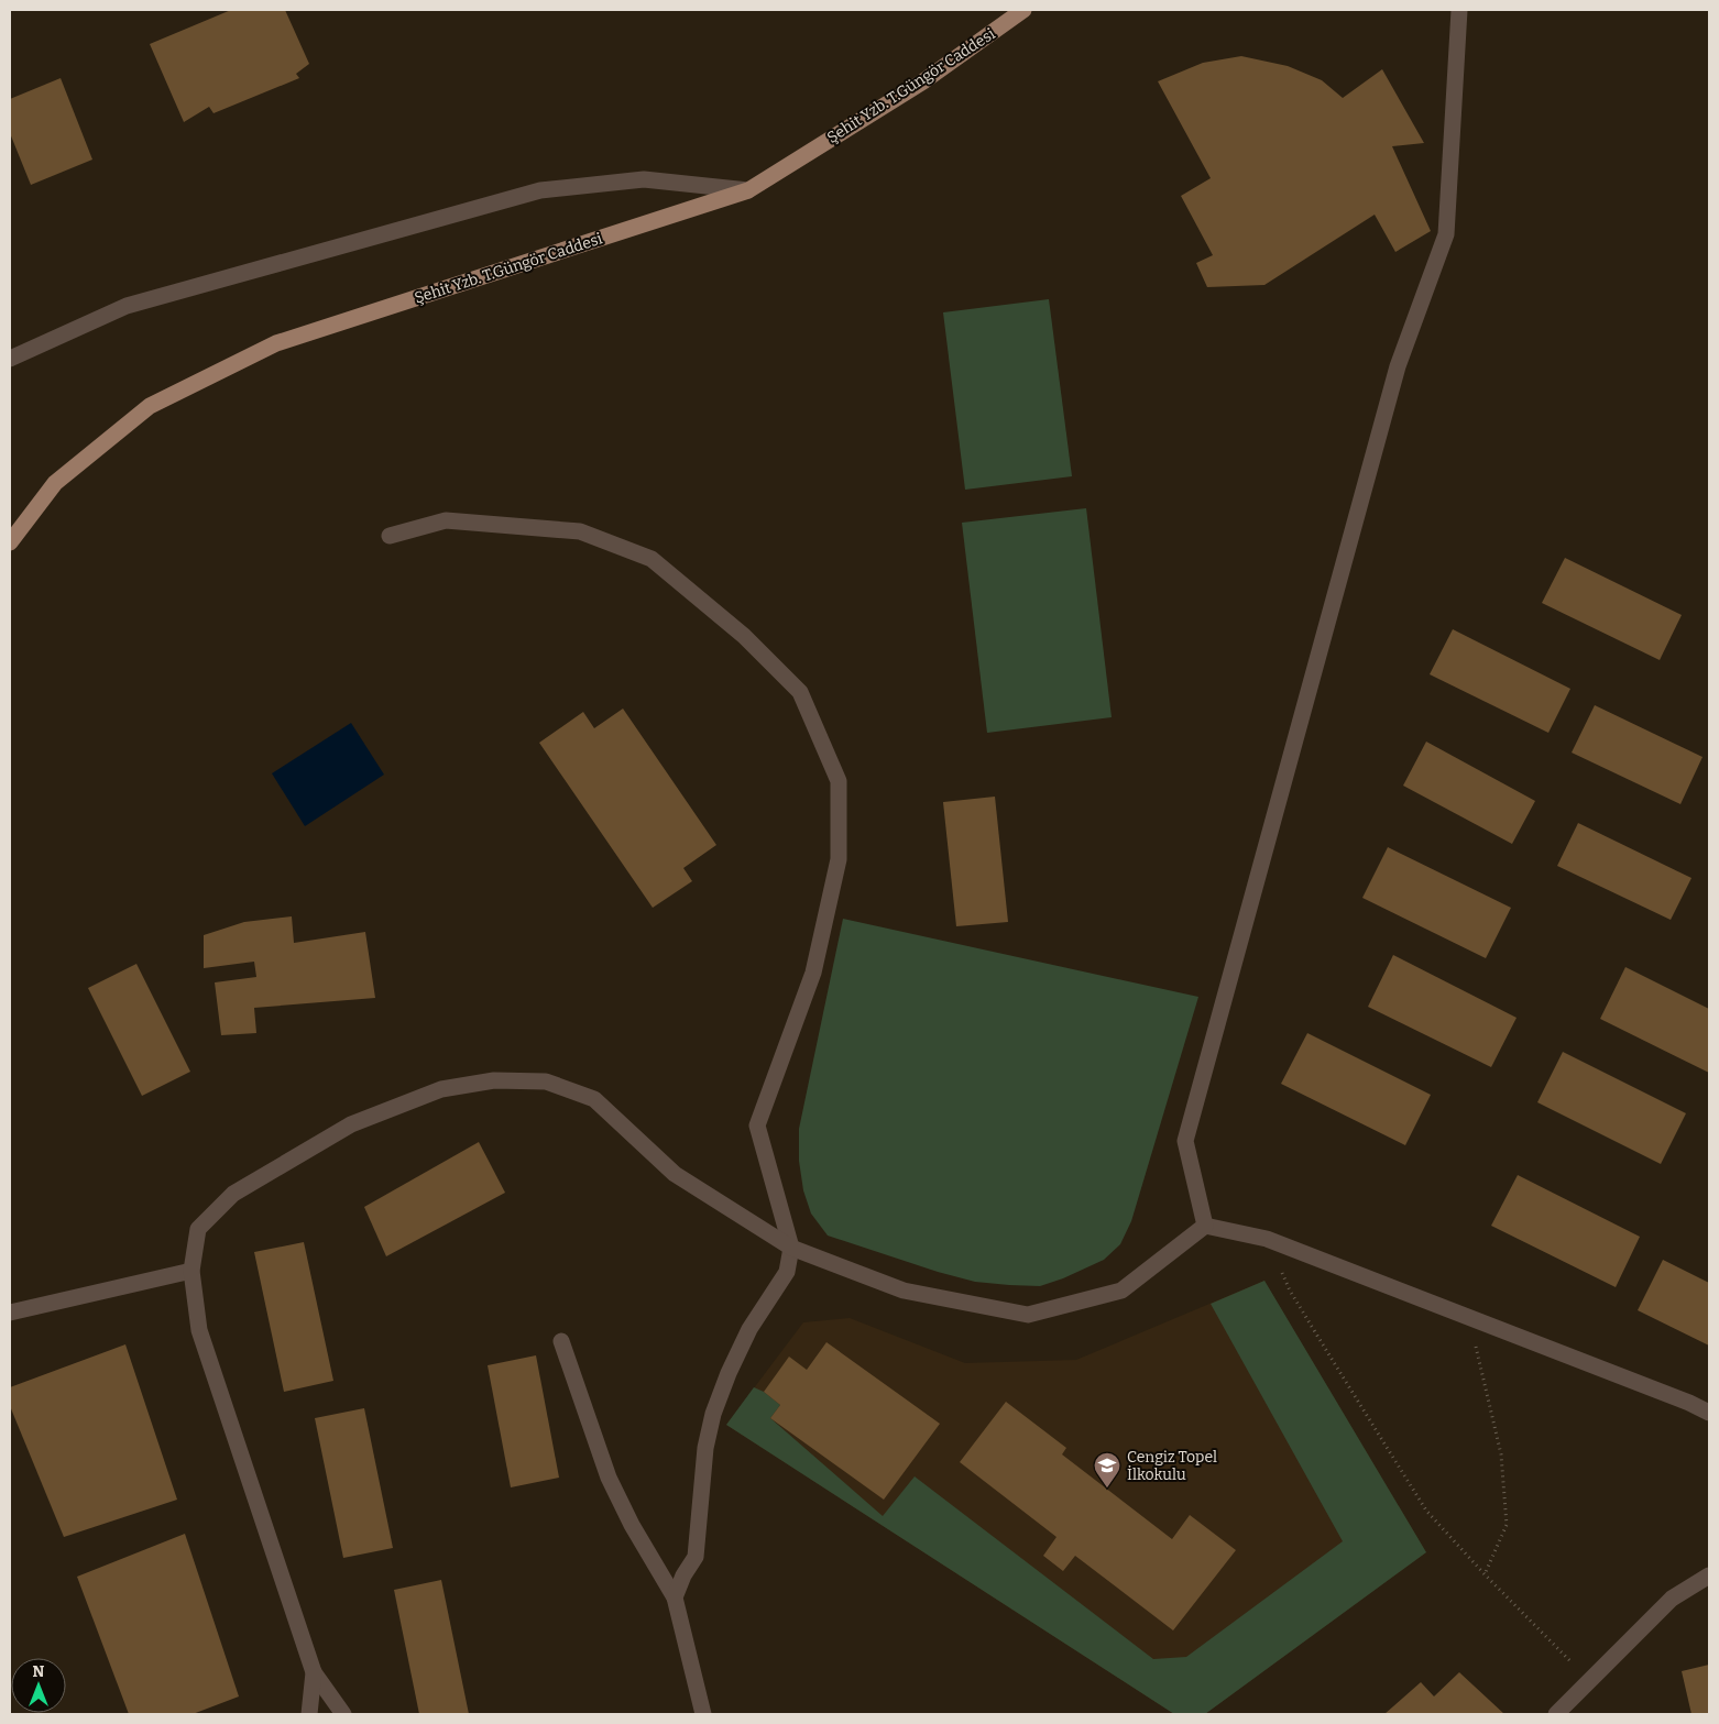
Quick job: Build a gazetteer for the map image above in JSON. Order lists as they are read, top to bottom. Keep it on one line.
{"streets":{"main road":["Şehit Yzb. T.Güngör Caddesi"]},"places":{"school or university":["Cengiz Topel İlkokulu"]},"north":"top"}
